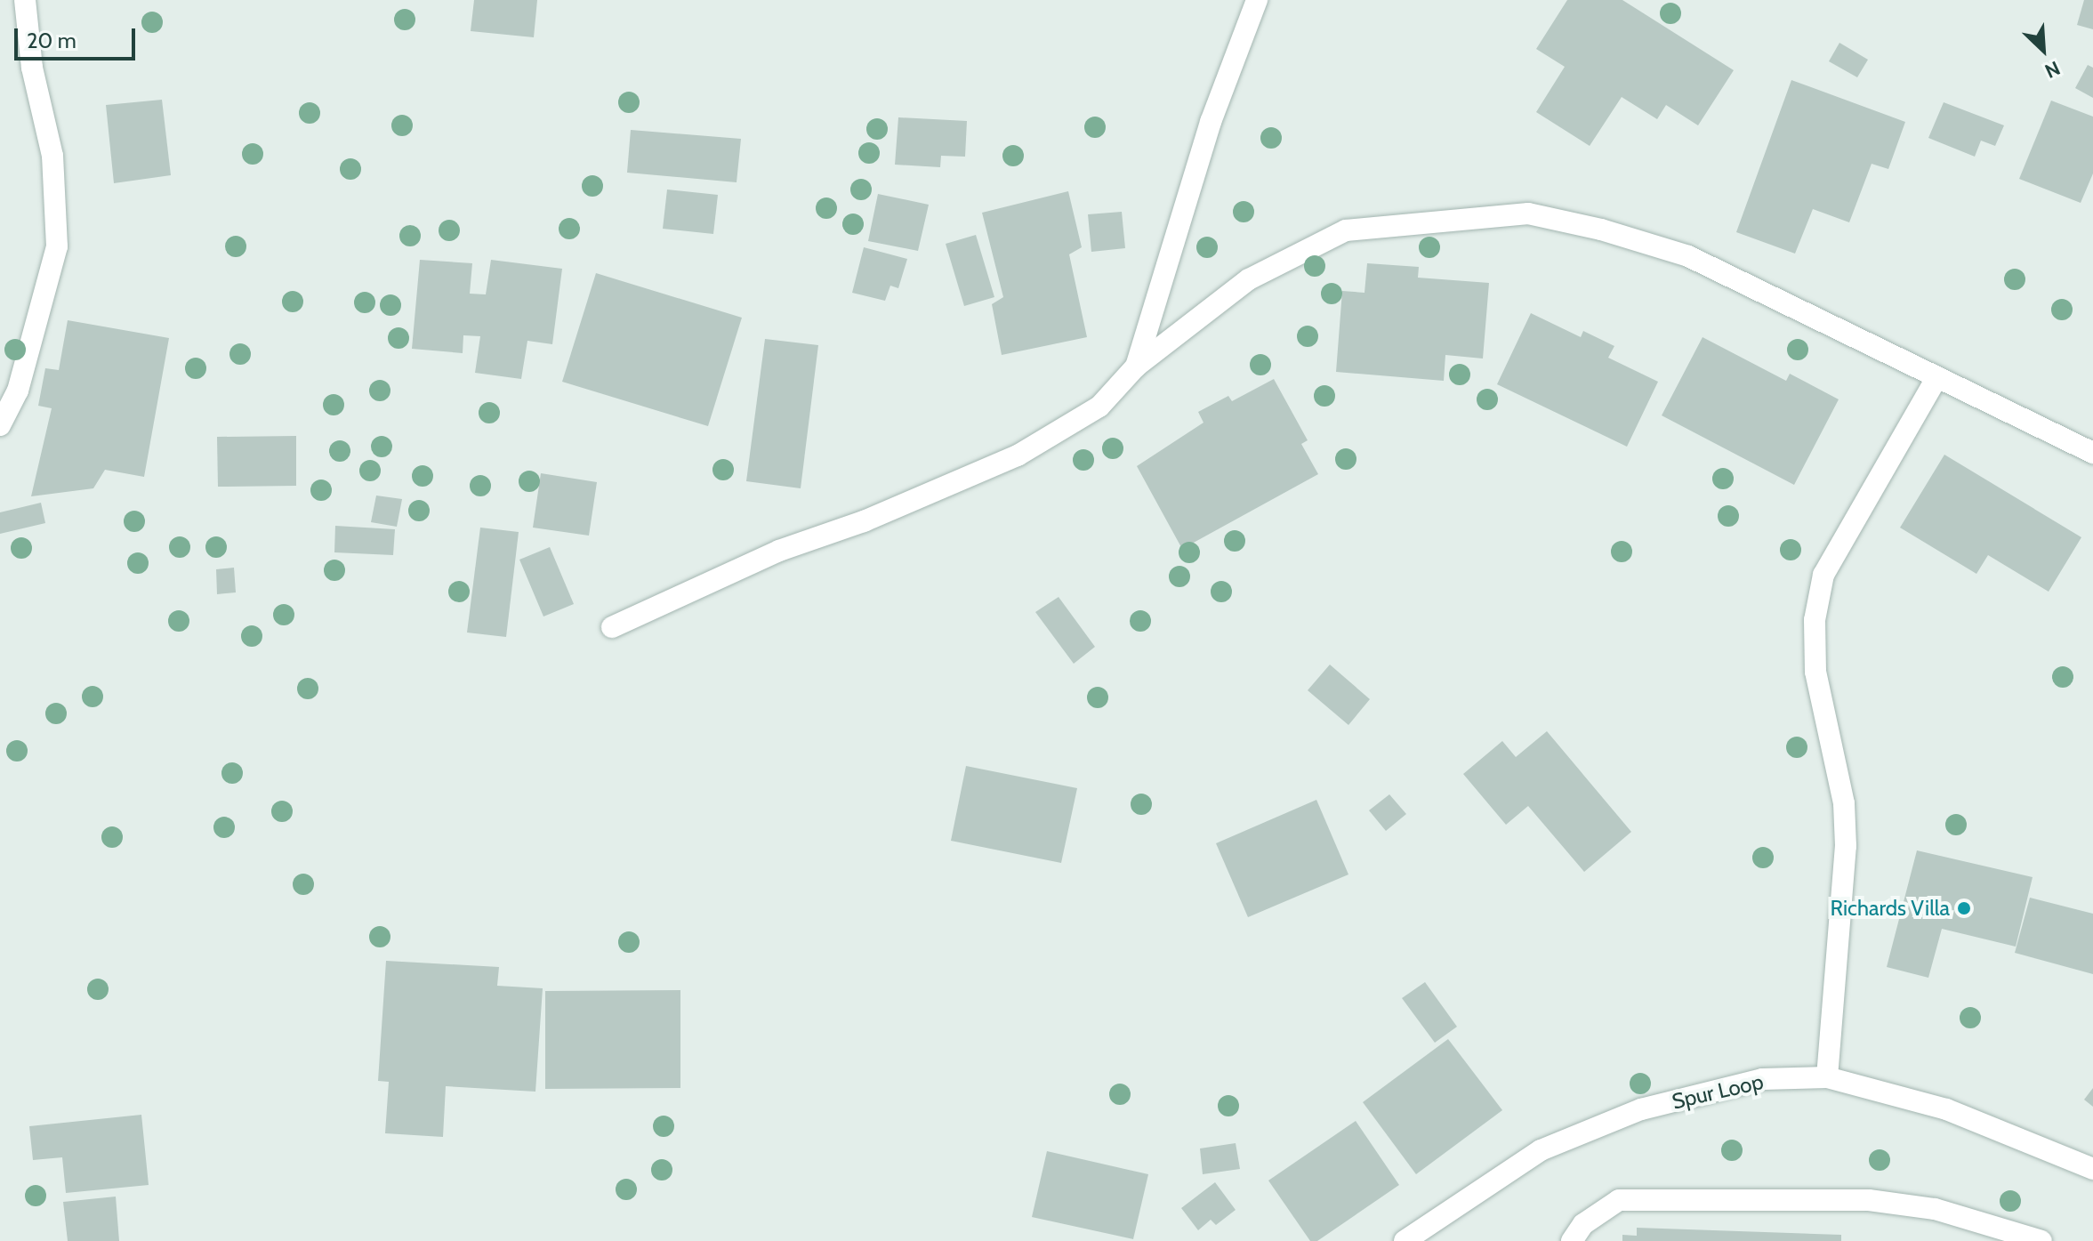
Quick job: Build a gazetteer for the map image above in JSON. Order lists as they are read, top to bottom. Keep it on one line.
{"streets":{"street":["Spur Loop"]},"places":["Richards Villa"],"scale_bar":"20 m","north":"bottom right"}
